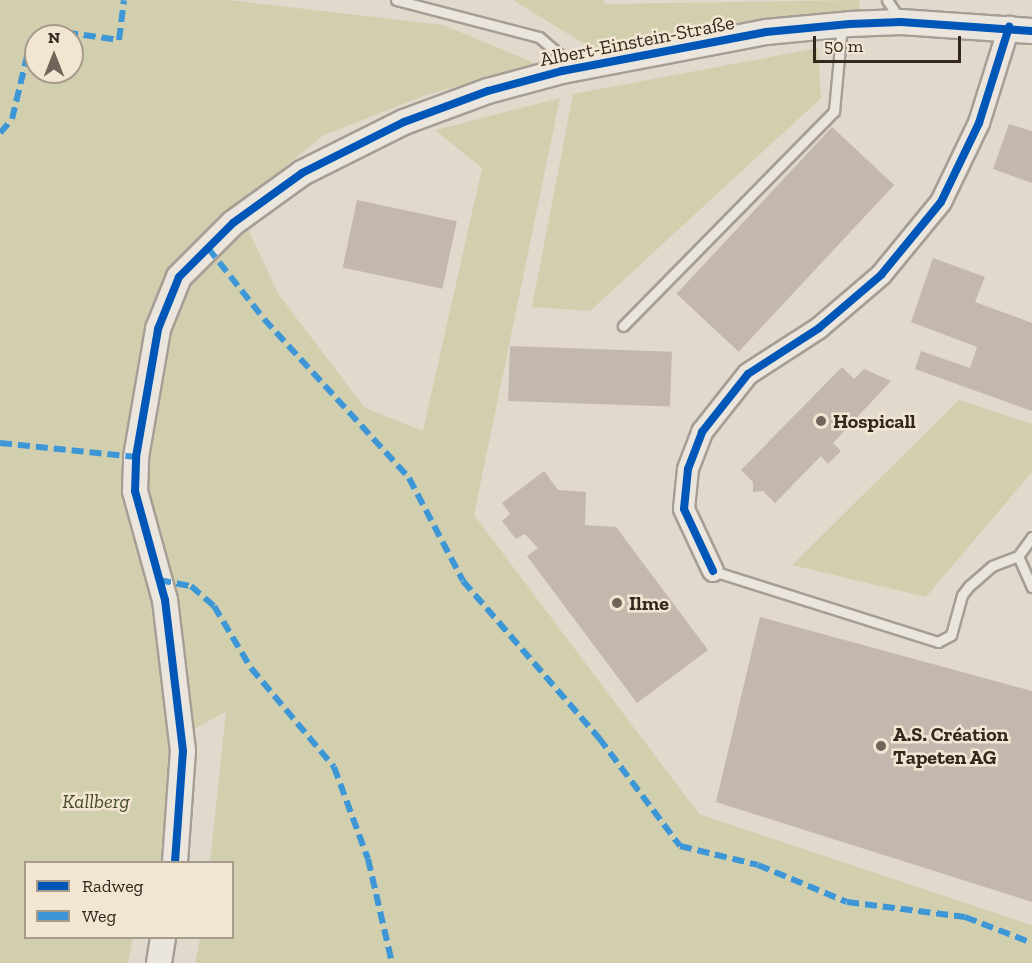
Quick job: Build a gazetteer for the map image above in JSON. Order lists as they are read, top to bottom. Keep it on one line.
{"streets":{"street":["Albert-Einstein-Straße"]},"parks":["Kallberg"],"places":["Hospicall","Ilme","A.S. Création Tapeten AG"],"legend":["Radweg","Weg"],"scale_bar":"50 m","north":"top"}
